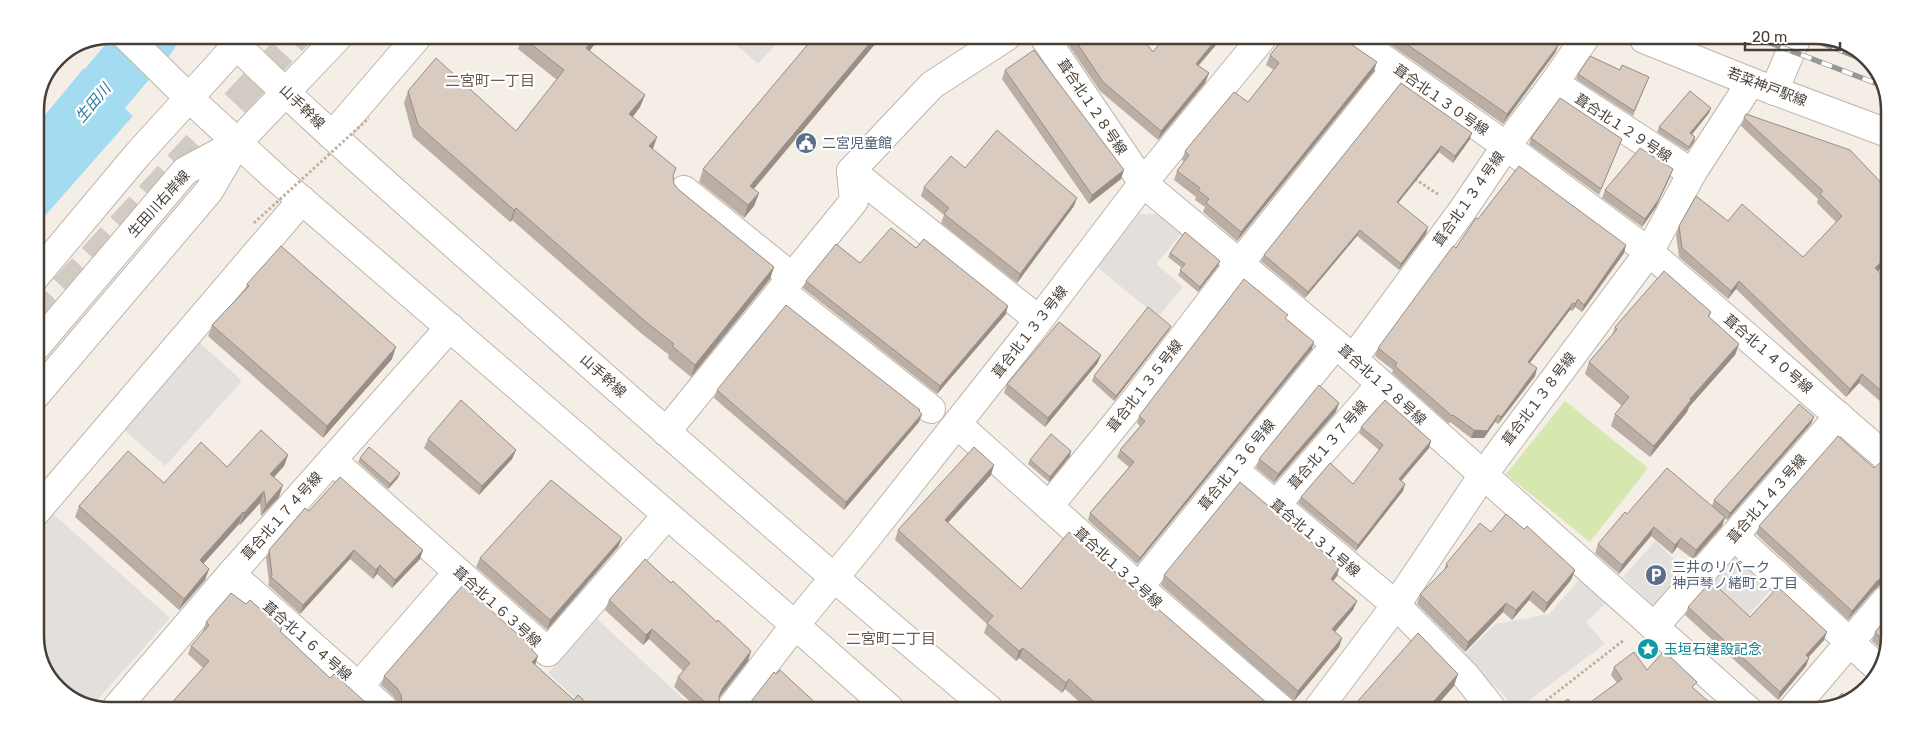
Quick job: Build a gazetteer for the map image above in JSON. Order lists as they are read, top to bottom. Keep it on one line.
{"streets":{"street":["若菜神戸駅線","葺合北１３０号線","山手幹線","葺合北１２８号線","葺合北１２９号線","葺合北１３４号線","生田川右岸線","葺合北１３３号線","葺合北１４０号線","葺合北１３５号線","葺合北１３８号線","葺合北１３７号線","葺合北１３６号線","葺合北１４３号線","葺合北１７４号線","葺合北１３１号線","葺合北１３２号線","葺合北１６３号線","葺合北１６４号線"]},"crossings":[["若菜神戸駅線","葺合北１３８号線"],["葺合北１３０号線","葺合北１３４号線"],["葺合北１３０号線","葺合北１４０号線"],["葺合北１３０号線","葺合北１３５号線"],["葺合北１３０号線","葺合北１３８号線"],["山手幹線","生田川右岸線"],["山手幹線","葺合北１３３号線"],["葺合北１２８号線","葺合北１３４号線"],["葺合北１２８号線","葺合北１３３号線"],["葺合北１２８号線","葺合北１３５号線"],["葺合北１２８号線","葺合北１３８号線"],["葺合北１２８号線","葺合北１３７号線"],["葺合北１２８号線","葺合北１３６号線"],["葺合北１２８号線","葺合北１４３号線"],["葺合北１２９号線","葺合北１３４号線"],["葺合北１２９号線","葺合北１３８号線"],["葺合北１３４号線","葺合北１３６号線"],["葺合北１３３号線","葺合北１３２号線"],["葺合北１４０号線","葺合北１３８号線"],["葺合北１４０号線","葺合北１４３号線"],["葺合北１３５号線","葺合北１３２号線"],["葺合北１３８号線","葺合北１３１号線"],["葺合北１３７号線","葺合北１３１号線"],["葺合北１３６号線","葺合北１３１号線"],["葺合北１３６号線","葺合北１３２号線"],["葺合北１７４号線","葺合北１６３号線"],["葺合北１７４号線","葺合北１６４号線"]],"districts":["二宮町一丁目","二宮町二丁目"],"water":["生田川"],"places":{"public building":["二宮児童館"],"parking":["三井のリパーク 神戸琴ノ緒町２丁目"],"place":["玉垣石建設記念"]},"scale_bar":"20 m"}
